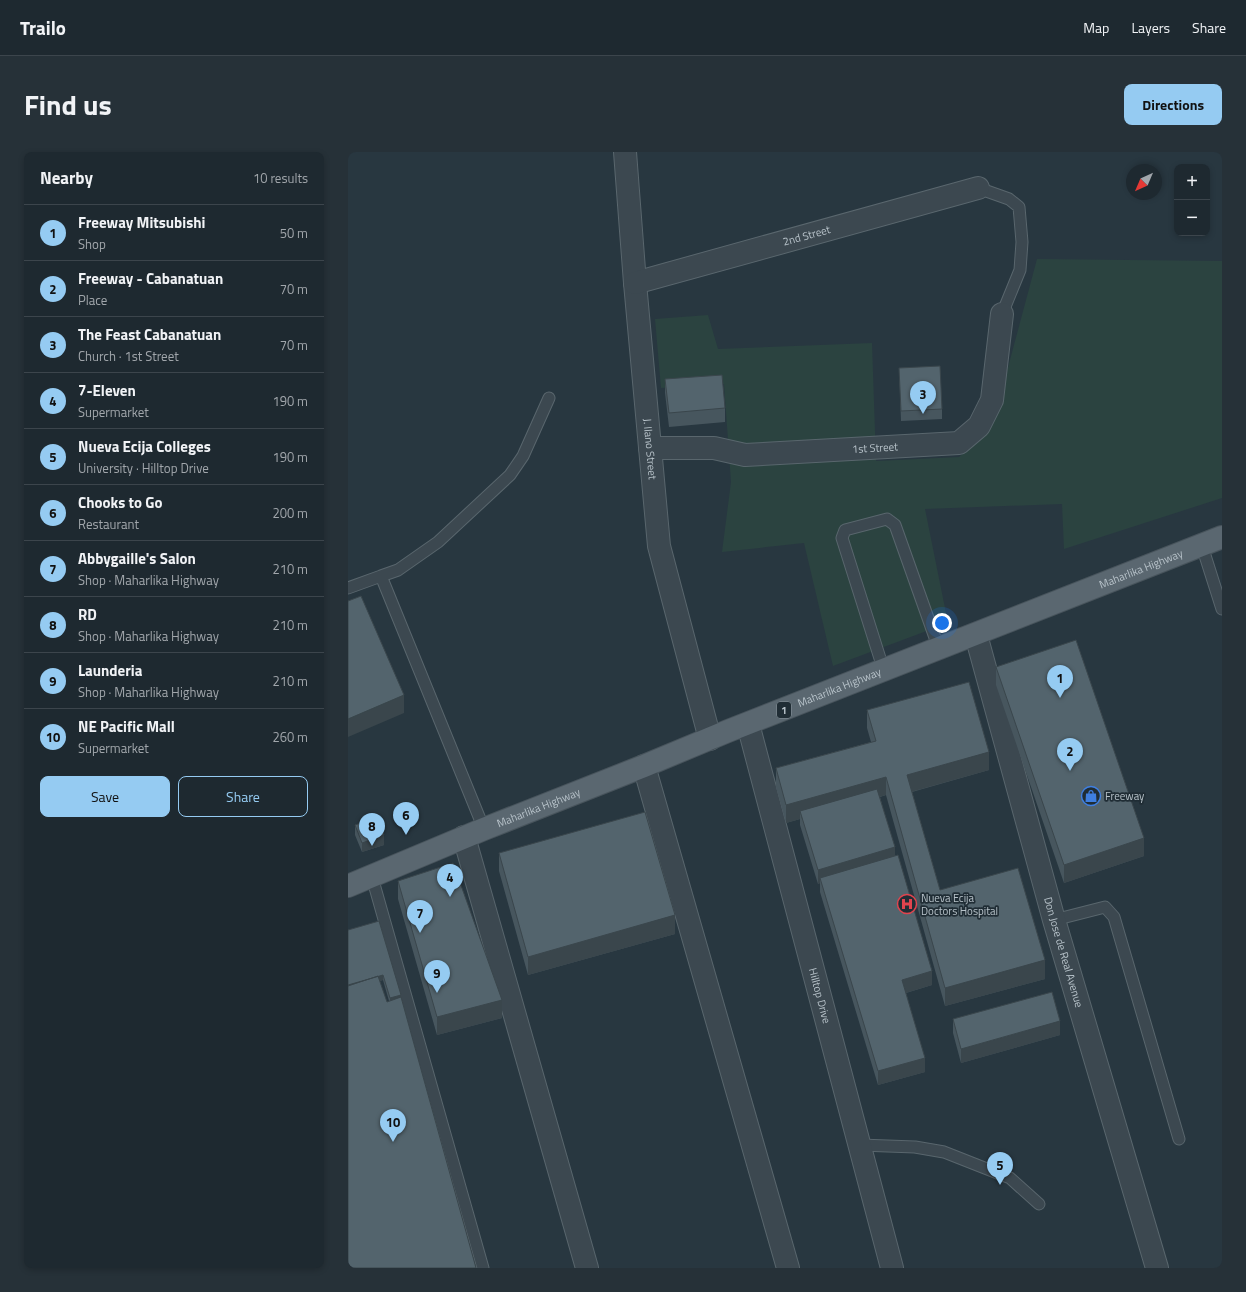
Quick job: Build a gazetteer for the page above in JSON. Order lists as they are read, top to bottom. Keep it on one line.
{"streets":{"main road":["Maharlika Highway","1"],"street":["2nd Street","1st Street","J. Ilano Street","Don Jose de Real Avenue","Hilltop Drive"]},"crossings":[["2nd Street","J. Ilano Street"],["1st Street","J. Ilano Street"],["J. Ilano Street","Maharlika Highway"],["Maharlika Highway","Don Jose de Real Avenue"],["Maharlika Highway","Hilltop Drive"]],"places":{"shop":["Freeway"],"hospital":["Nueva Ecija Doctors Hospital"]},"north":"bottom left","page":{"header":"Trailo","nav":["Map","Layers","Share"],"title":"Find us","buttons":["Directions",["Save","Share"]],"heading":["Nearby","10 results"],"map_buttons":["+","−"],"list":[{"mark":"1","name":"Freeway Mitsubishi","note":"Shop","value":"50 m"},{"mark":"2","name":"Freeway - Cabanatuan","note":"Place","value":"70 m"},{"mark":"3","name":"The Feast Cabanatuan","note":"Church · 1st Street","value":"70 m"},{"mark":"4","name":"7-Eleven","note":"Supermarket","value":"190 m"},{"mark":"5","name":"Nueva Ecija Colleges","note":"University · Hilltop Drive","value":"190 m"},{"mark":"6","name":"Chooks to Go","note":"Restaurant","value":"200 m"},{"mark":"7","name":"Abbygaille's Salon","note":"Shop · Maharlika Highway","value":"210 m"},{"mark":"8","name":"RD","note":"Shop · Maharlika Highway","value":"210 m"},{"mark":"9","name":"Launderia","note":"Shop · Maharlika Highway","value":"210 m"},{"mark":"10","name":"NE Pacific Mall","note":"Supermarket","value":"260 m"}],"pins":["3","1","2","6","8","4","7","9","10","5"]}}
